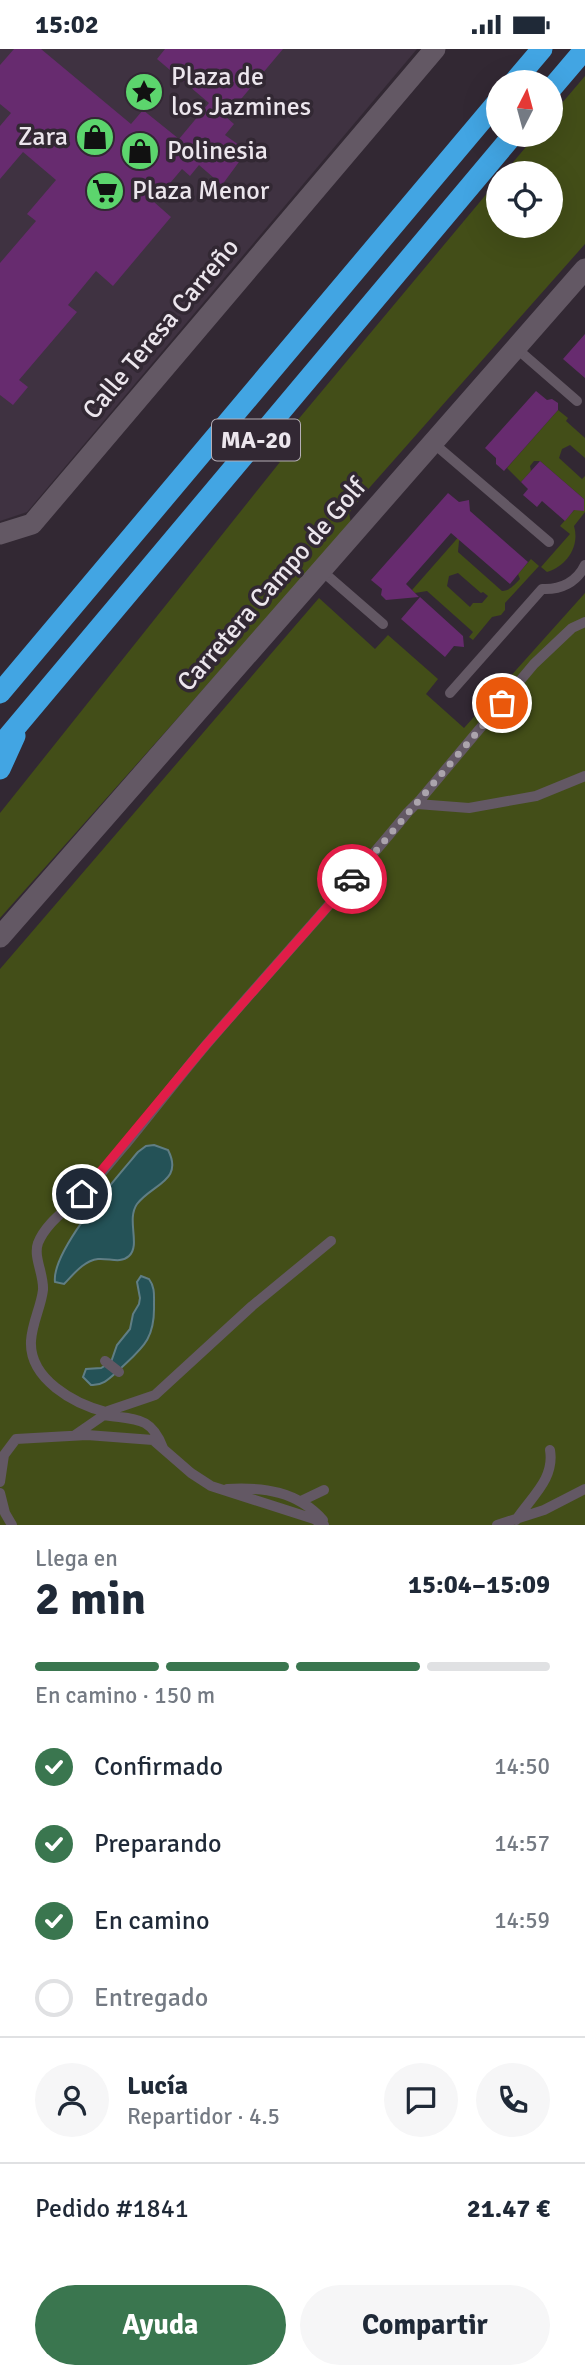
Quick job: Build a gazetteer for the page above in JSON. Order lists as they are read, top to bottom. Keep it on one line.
{"streets":{"highway":["MA-20"],"street":["Calle Teresa Carreño","Carretera Campo de Golf"]},"places":{"place":["Plaza de los Jazmines"],"shop":["Zara","Polinesia"],"supermarket":["Plaza Menor"]},"north":"top","page":{"status":"15:02","heading":["2 min","Llega en","15:04–15:09"],"panel":["Lucía","Repartidor · 4.5","Pedido #1841","21.47 €"],"bar":"En camino · 150 m","list":[["Confirmado","14:50"],["Preparando","14:57"],["En camino","14:59"],"Entregado"],"buttons":["Ayuda","Compartir"]}}
